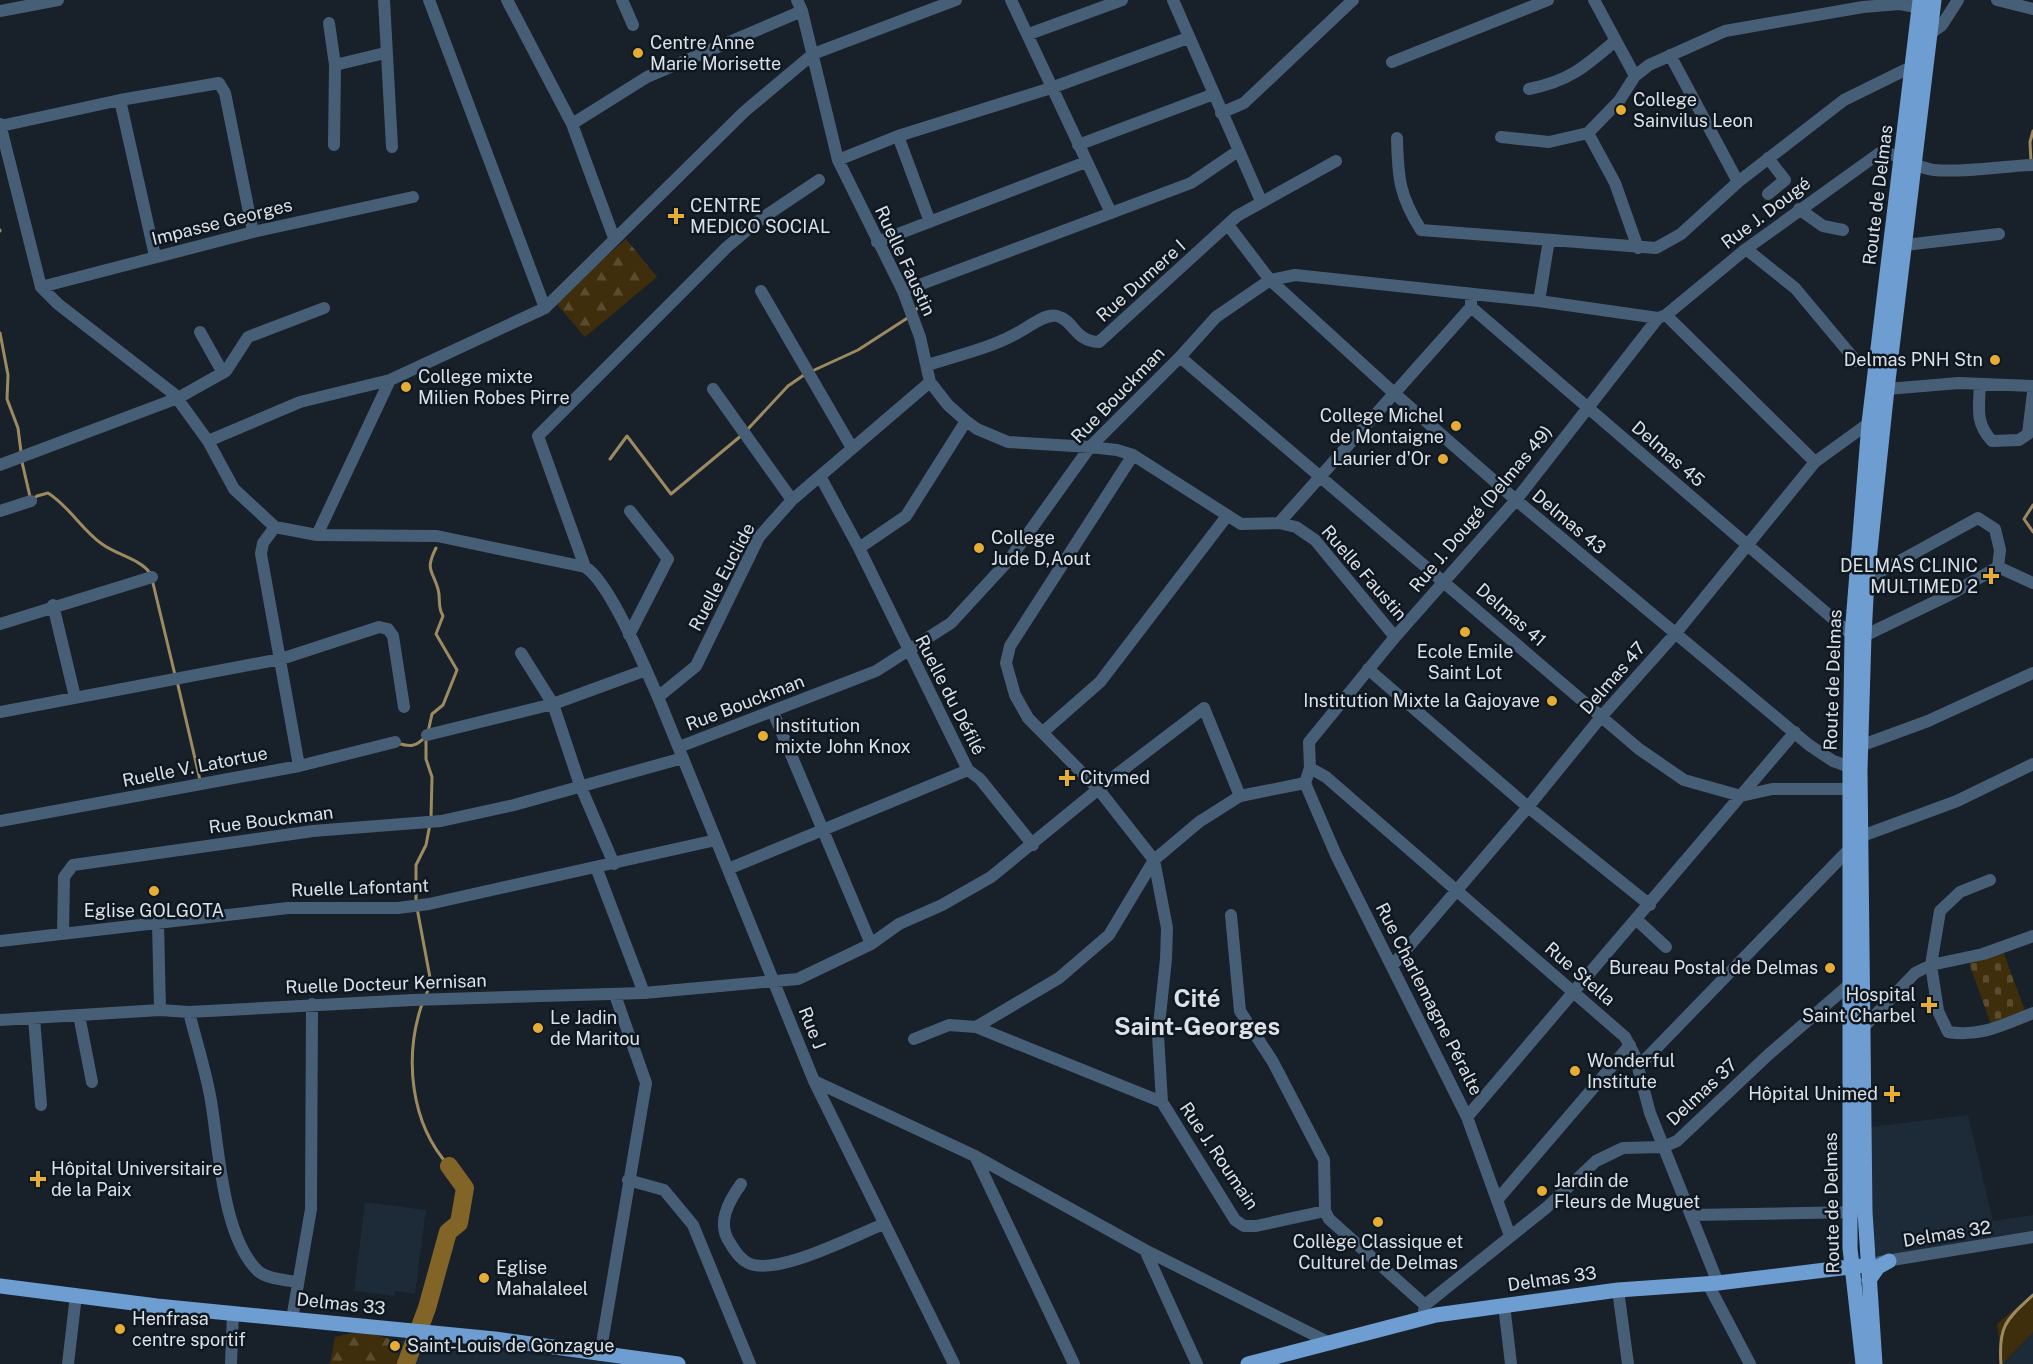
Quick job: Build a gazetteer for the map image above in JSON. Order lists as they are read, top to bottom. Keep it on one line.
{"streets":{"main road":["Route de Delmas","Delmas 33"],"street":["Rue J. Dougé","Impasse Georges","Ruelle Faustin","Rue Dumere I","Rue Bouckman","Delmas 45","Rue J. Dougé (Delmas 49)","Delmas 43","Ruelle Euclide","Delmas 41","Delmas 47","Ruelle du Défilé","Ruelle V. Latortue","Ruelle Lafontant","Rue Stella","Ruelle Docteur Kernisan","Rue Charlemagne Péralte","Rue J","Delmas 37","Rue J. Roumain","Delmas 32"]},"crossings":[["Route de Delmas","Rue J. Dougé"],["Route de Delmas","Delmas 45"],["Route de Delmas","Delmas 43"],["Route de Delmas","Delmas 41"],["Route de Delmas","Delmas 47"],["Route de Delmas","Delmas 37"],["Route de Delmas","Delmas 33"],["Rue J. Dougé","Rue Bouckman"],["Rue J. Dougé","Rue J. Dougé (Delmas 49)"],["Ruelle Faustin","Rue Dumere I"],["Ruelle Faustin","Rue Bouckman"],["Ruelle Faustin","Rue J. Dougé (Delmas 49)"],["Ruelle Faustin","Ruelle Euclide"],["Rue Dumere I","Delmas 43"],["Rue Bouckman","Rue J. Dougé (Delmas 49)"],["Rue Bouckman","Delmas 43"],["Rue Bouckman","Delmas 41"],["Rue Bouckman","Ruelle du Défilé"],["Rue Bouckman","Ruelle Lafontant"],["Rue Bouckman","Rue J"],["Delmas 45","Rue J. Dougé (Delmas 49)"],["Delmas 45","Delmas 47"],["Rue J. Dougé (Delmas 49)","Delmas 43"],["Rue J. Dougé (Delmas 49)","Delmas 41"],["Rue J. Dougé (Delmas 49)","Rue Stella"],["Rue J. Dougé (Delmas 49)","Rue Charlemagne Péralte"],["Delmas 43","Delmas 47"],["Ruelle Euclide","Ruelle du Défilé"],["Ruelle Euclide","Rue J"],["Delmas 41","Delmas 47"],["Delmas 47","Rue Stella"],["Delmas 47","Rue Charlemagne Péralte"],["Ruelle Lafontant","Rue J"],["Rue Stella","Delmas 37"],["Rue Stella","Delmas 33"],["Ruelle Docteur Kernisan","Rue J"],["Rue Charlemagne Péralte","Delmas 37"],["Delmas 37","Delmas 33"]],"districts":["Cité Saint-Georges"],"places":{"other":["Centre Anne Marie Morisette","College Sainvilus Leon","Delmas PNH Stn","College mixte Milien Robes Pirre","College Michel de Montaigne","Laurier d'Or","College Jude D,Aout","Ecole Emile Saint Lot","Institution Mixte la Gajoyave","Institution mixte John Knox","Eglise GOLGOTA","Bureau Postal de Delmas","Le Jadin de Maritou","Wonderful Institute","Jardin de Fleurs de Muguet","Collège Classique et Culturel de Delmas","Eglise Mahalaleel","Henfrasa centre sportif","Saint-Louis de Gonzague"],"health":["CENTRE MEDICO SOCIAL","DELMAS CLINIC MULTIMED 2","Citymed","Hospital Saint Charbel","Hôpital Unimed","Hôpital Universitaire de la Paix"]}}
